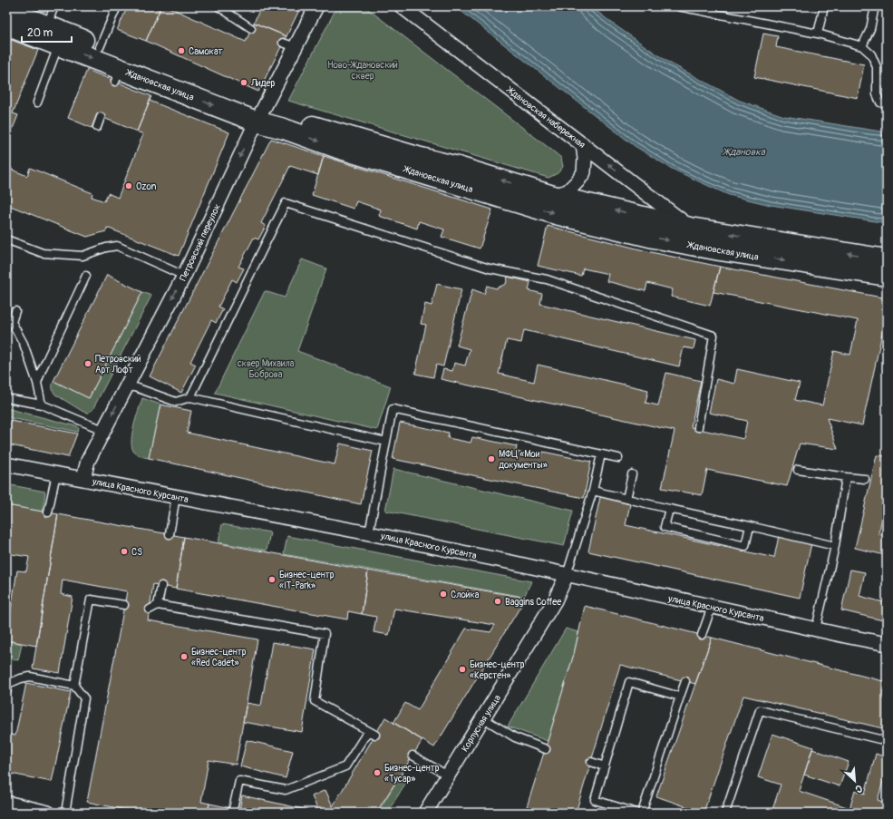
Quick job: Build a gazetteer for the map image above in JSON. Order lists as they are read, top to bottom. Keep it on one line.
{"streets":{"main road":["Ждановская улица"],"street":["Ждановская набережная","Петровский переулок","улица Красного Курсанта","Корпусная улица"]},"crossings":[["Ждановская улица","Ждановская набережная"],["Ждановская улица","Петровский переулок"],["Петровский переулок","улица Красного Курсанта"],["улица Красного Курсанта","Корпусная улица"]],"one_way":["Ждановская набережная","Петровский переулок"],"water":["Ждановка"],"parks":["Ново-Ждановский сквер","сквер Михаила Боброва"],"places":["Самокат","Лидер","Ozon","Петровский Арт Лофт","МФЦ «Мои документы»","CS","Бизнес-центр «IT-Park»","Слойка","Baggins Coffee","Бизнес-центр «Red Cadet»","Бизнес-центр «Керстен»","Бизнес-центр «Тусар»"],"scale_bar":"20 m","north":"bottom right"}
